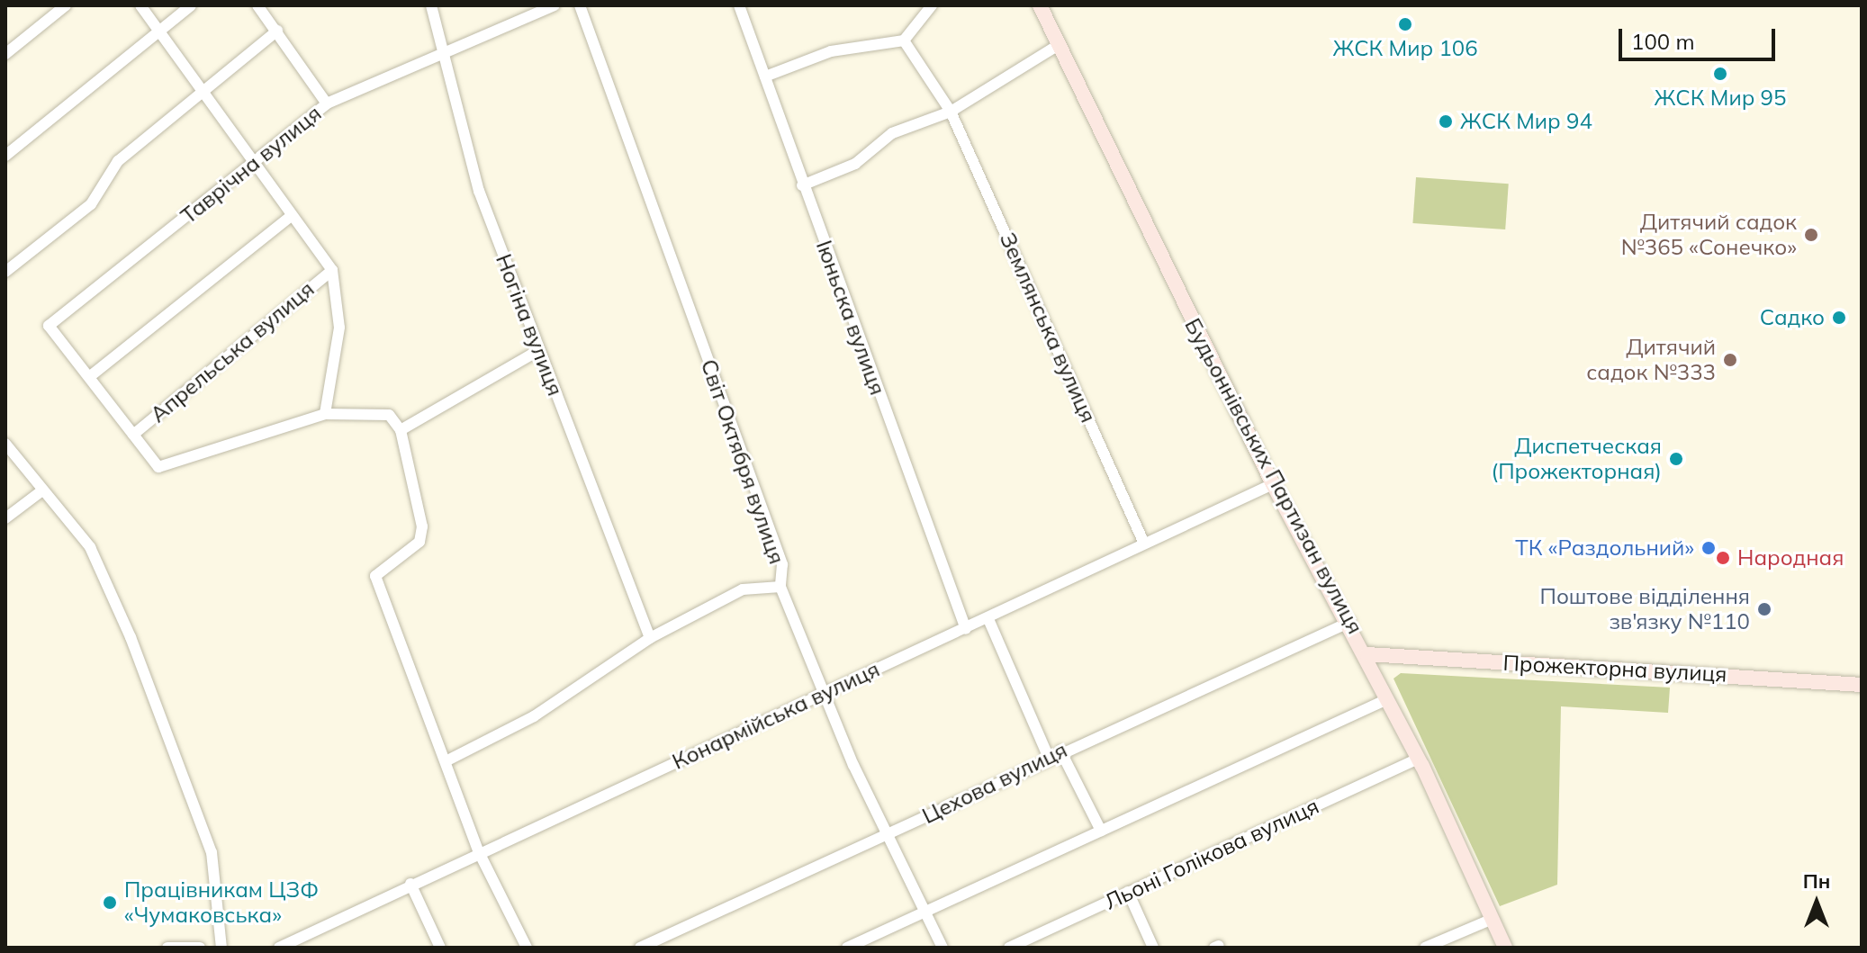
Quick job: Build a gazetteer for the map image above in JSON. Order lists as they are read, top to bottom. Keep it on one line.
{"streets":{"main road":["Будьоннівських Партизан вулиця","Прожекторна вулиця"],"street":["Таврічна вулиця","Iюньска вулиця","Ногіна вулиця","Землянська вулиця","Апрельська вулиця","Світ Октября вулиця","Конармійська вулиця","Цехова вулиця","Льоні Голікова вулиця"]},"crossings":[["Таврічна вулиця","Ногіна вулиця"],["Iюньска вулиця","Конармійська вулиця"],["Землянська вулиця","Конармійська вулиця"],["Світ Октября вулиця","Конармійська вулиця"],["Світ Октября вулиця","Цехова вулиця"],["Будьоннівських Партизан вулиця","Прожекторна вулиця"],["Будьоннівських Партизан вулиця","Конармійська вулиця"],["Будьоннівських Партизан вулиця","Цехова вулиця"],["Будьоннівських Партизан вулиця","Льоні Голікова вулиця"]],"places":["ЖСК Мир 106","ЖСК Мир 95","ЖСК Мир 94","Дитячий садок №365 «Сонечко»","Садко","Дитячий садок №333","Диспетческая (Прожекторная)","ТК «Раздольний»","Народная","Поштове відділення зв'язку №110","Працівникам ЦЗФ «Чумаковська»"],"scale_bar":"100 m","north":"top"}
